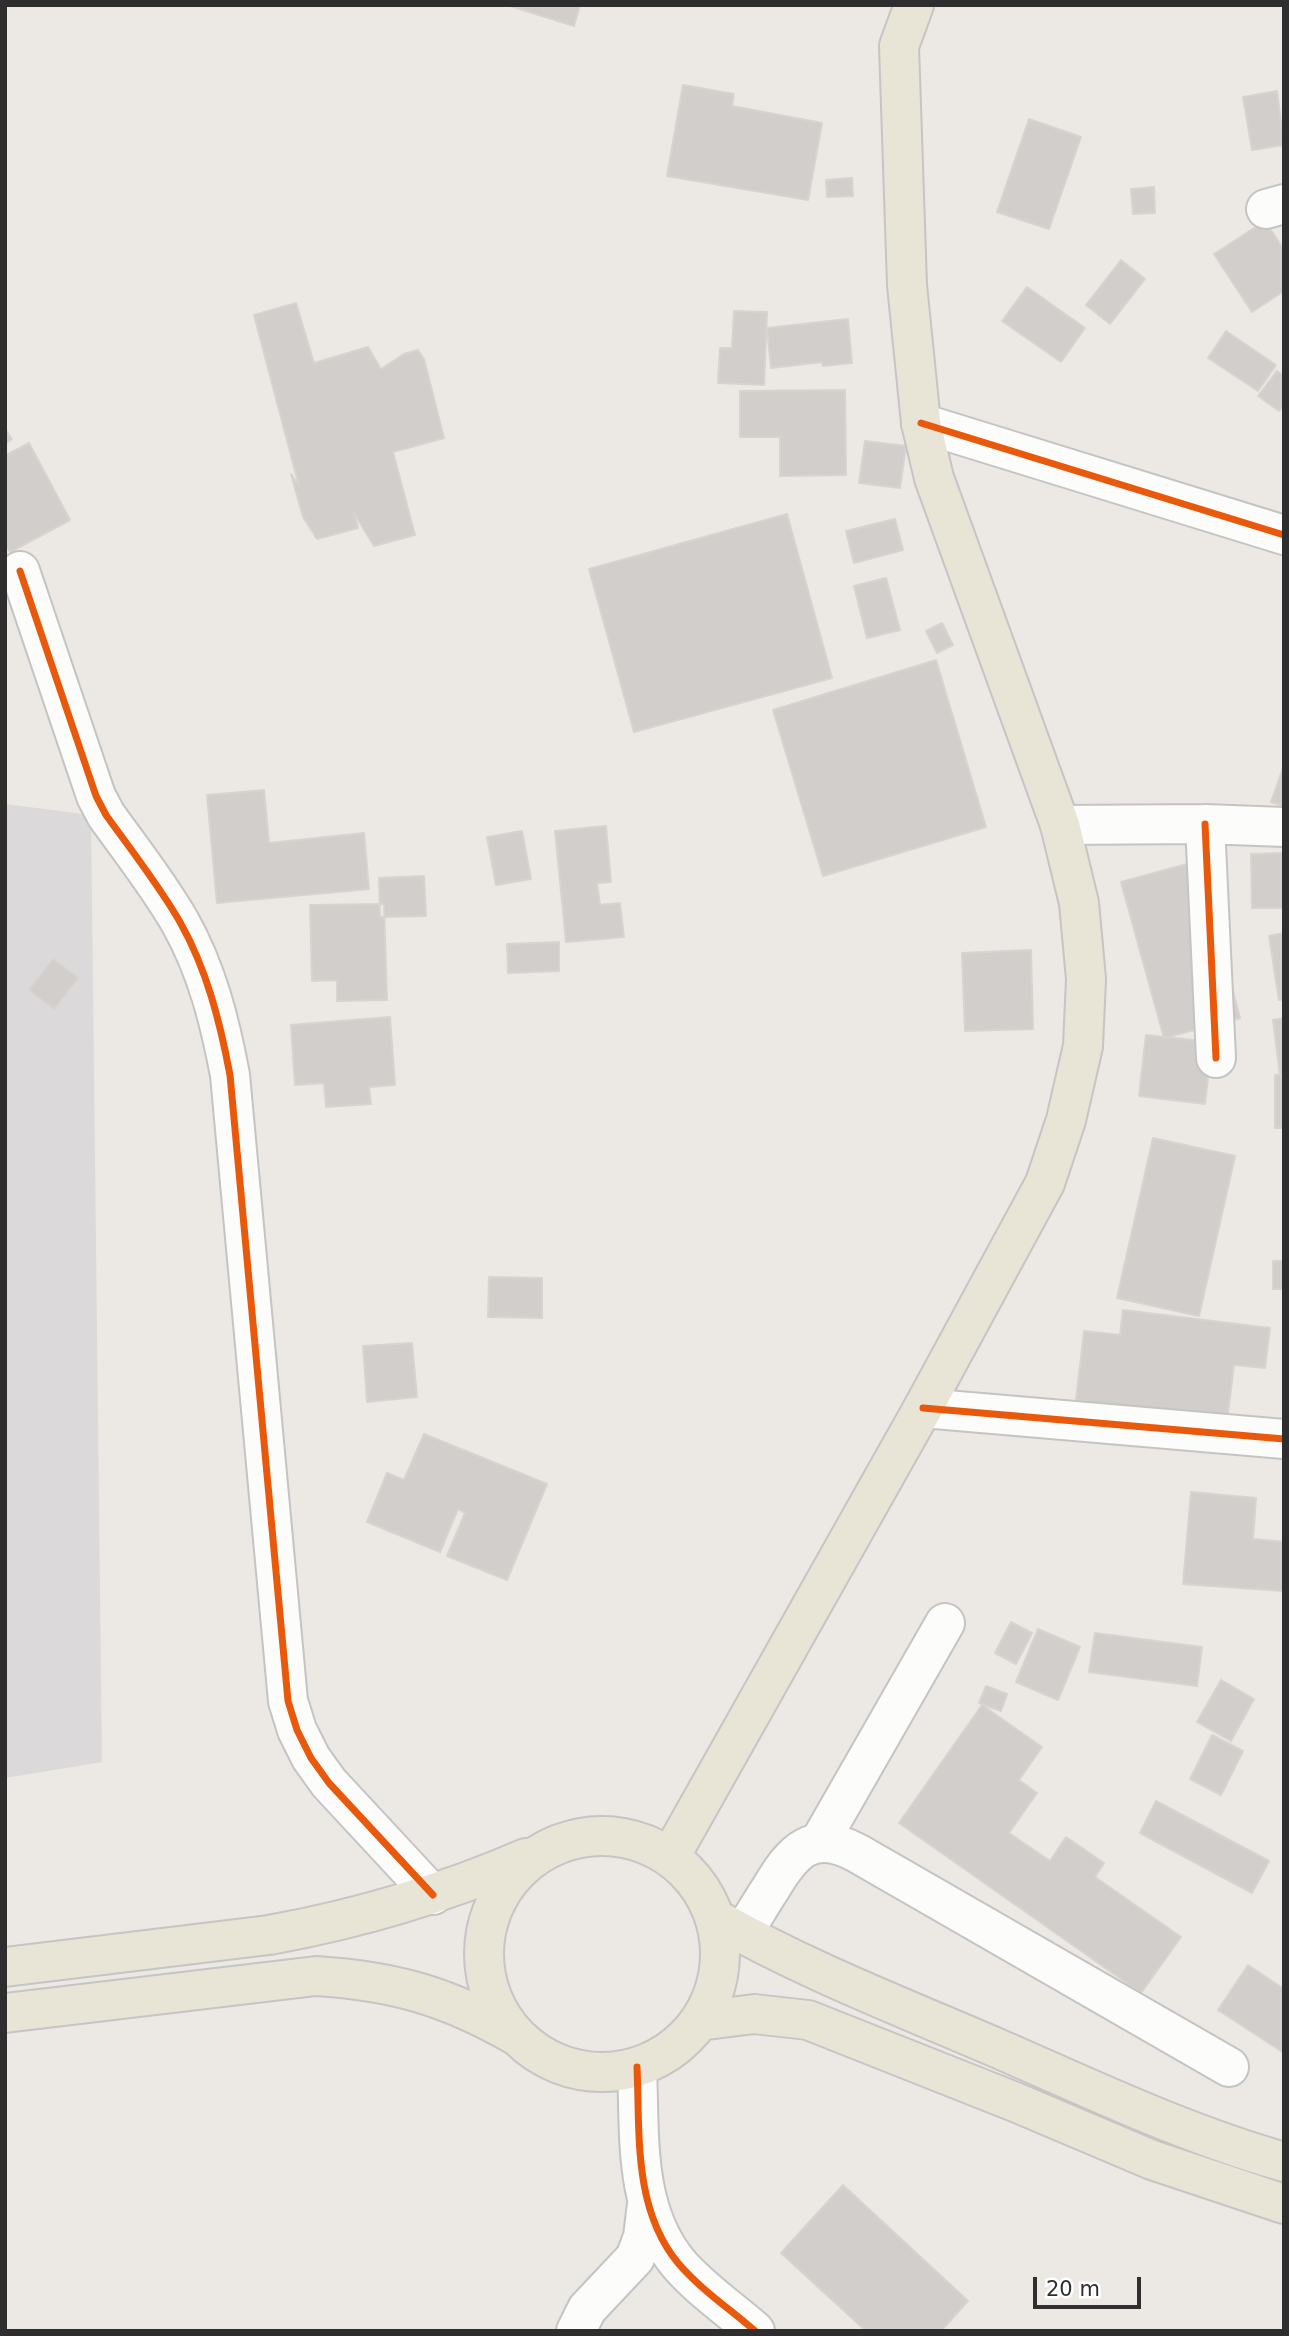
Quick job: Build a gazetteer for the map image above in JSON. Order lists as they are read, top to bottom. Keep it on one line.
{"scale_bar":"20 m"}
